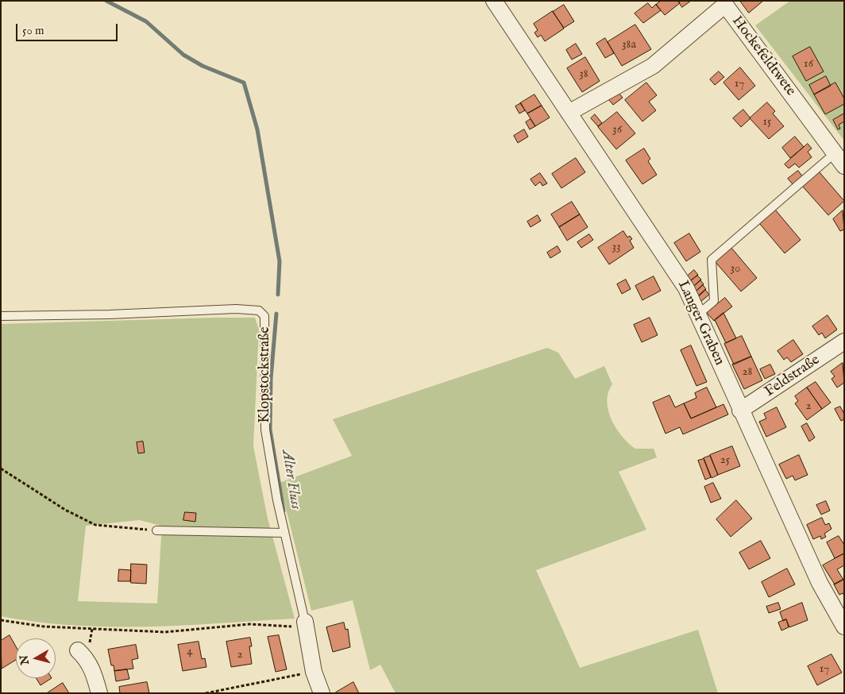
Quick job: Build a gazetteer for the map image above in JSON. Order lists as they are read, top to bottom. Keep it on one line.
{"streets":{"street":["Hockefeldtwete","Langer Graben","Klopstockstraße","Feldstraße"]},"crossings":[["Hockefeldtwete","Langer Graben"],["Langer Graben","Feldstraße"]],"water":["Alter Fluss"],"house_numbers":["38a","16","38","17","15","36","33","30","28","2","25","4","2","17"],"scale_bar":"50 m","north":"left"}
